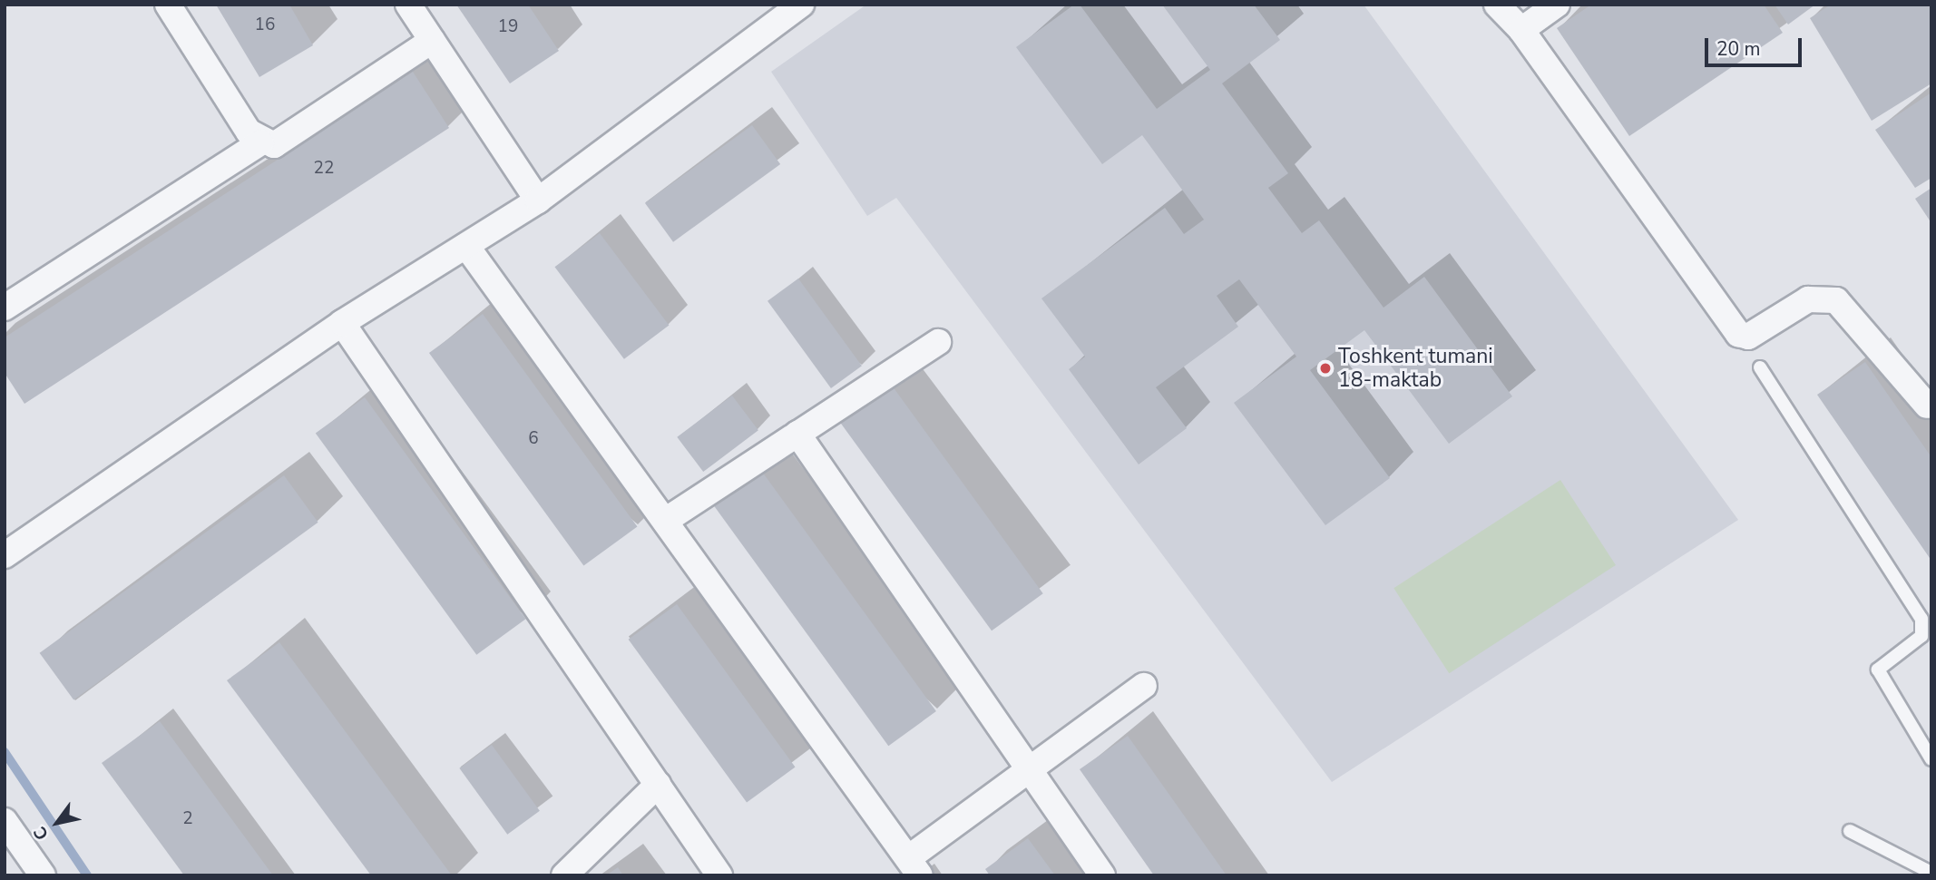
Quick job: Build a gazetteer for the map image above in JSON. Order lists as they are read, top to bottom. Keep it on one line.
{"places":["Toshkent tumani 18-maktab"],"house_numbers":["16","19","22","6","2"],"scale_bar":"20 m","north":"bottom left"}
